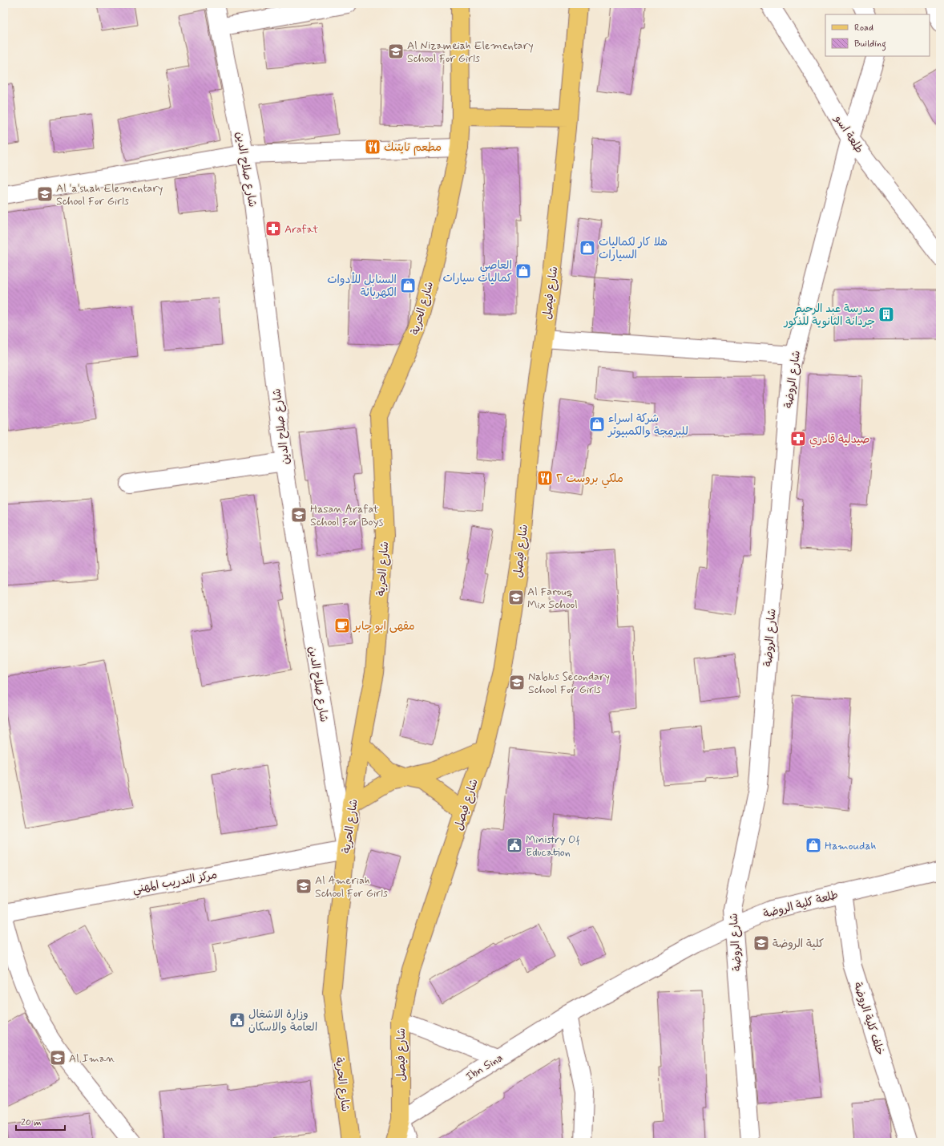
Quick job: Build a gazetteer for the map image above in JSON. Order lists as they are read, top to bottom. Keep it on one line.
{"streets":{"main road":["شارع فيصل","شارع الحرية"],"street":["طلعة اسو","شارع صلاح الدين","شارع الروضة","مركز التدريب المهني","طلعة كلية الروضة","خلف كلية الروضة","Ibn Sina"]},"crossings":[["طلعة اسو","شارع الروضة"],["شارع صلاح الدين","شارع الحرية"],["شارع صلاح الدين","مركز التدريب المهني"],["شارع فيصل","Ibn Sina"],["شارع الحرية","مركز التدريب المهني"],["شارع الروضة","طلعة كلية الروضة"],["طلعة كلية الروضة","خلف كلية الروضة"],["طلعة كلية الروضة","Ibn Sina"]],"places":{"school or university":["Al Nizameiah Elementary School For Girls","Al 'a'shah Elementary School For Girls","Hasan Arafat School For Boys","Al Farouq Mix School","Nablus Secondary School For Girls","Al Ameriah School For Girls","كلية الروضة","Al Iman"],"restaurant":["مطعم تايتنك","ملكي بروست ٢"],"pharmacy":["Arafat","صيدلية قادري"],"shop":["هلا كار لكماليات السيارات","العاصي كماليات سيارات","السنابل للأدوات الكهربائة","شركة اسراء للبرمجة والكمبيوتر","Hamoudah"],"building":["مدرسة عبد الرحيم جردانة الثانوية للذكور"],"cafe":["مقهى ابو جابر"],"public building":["Ministry Of Education","وزارة الاشغال العامة والاسكان"]},"legend":["Road","Building"],"scale_bar":"20 m"}
